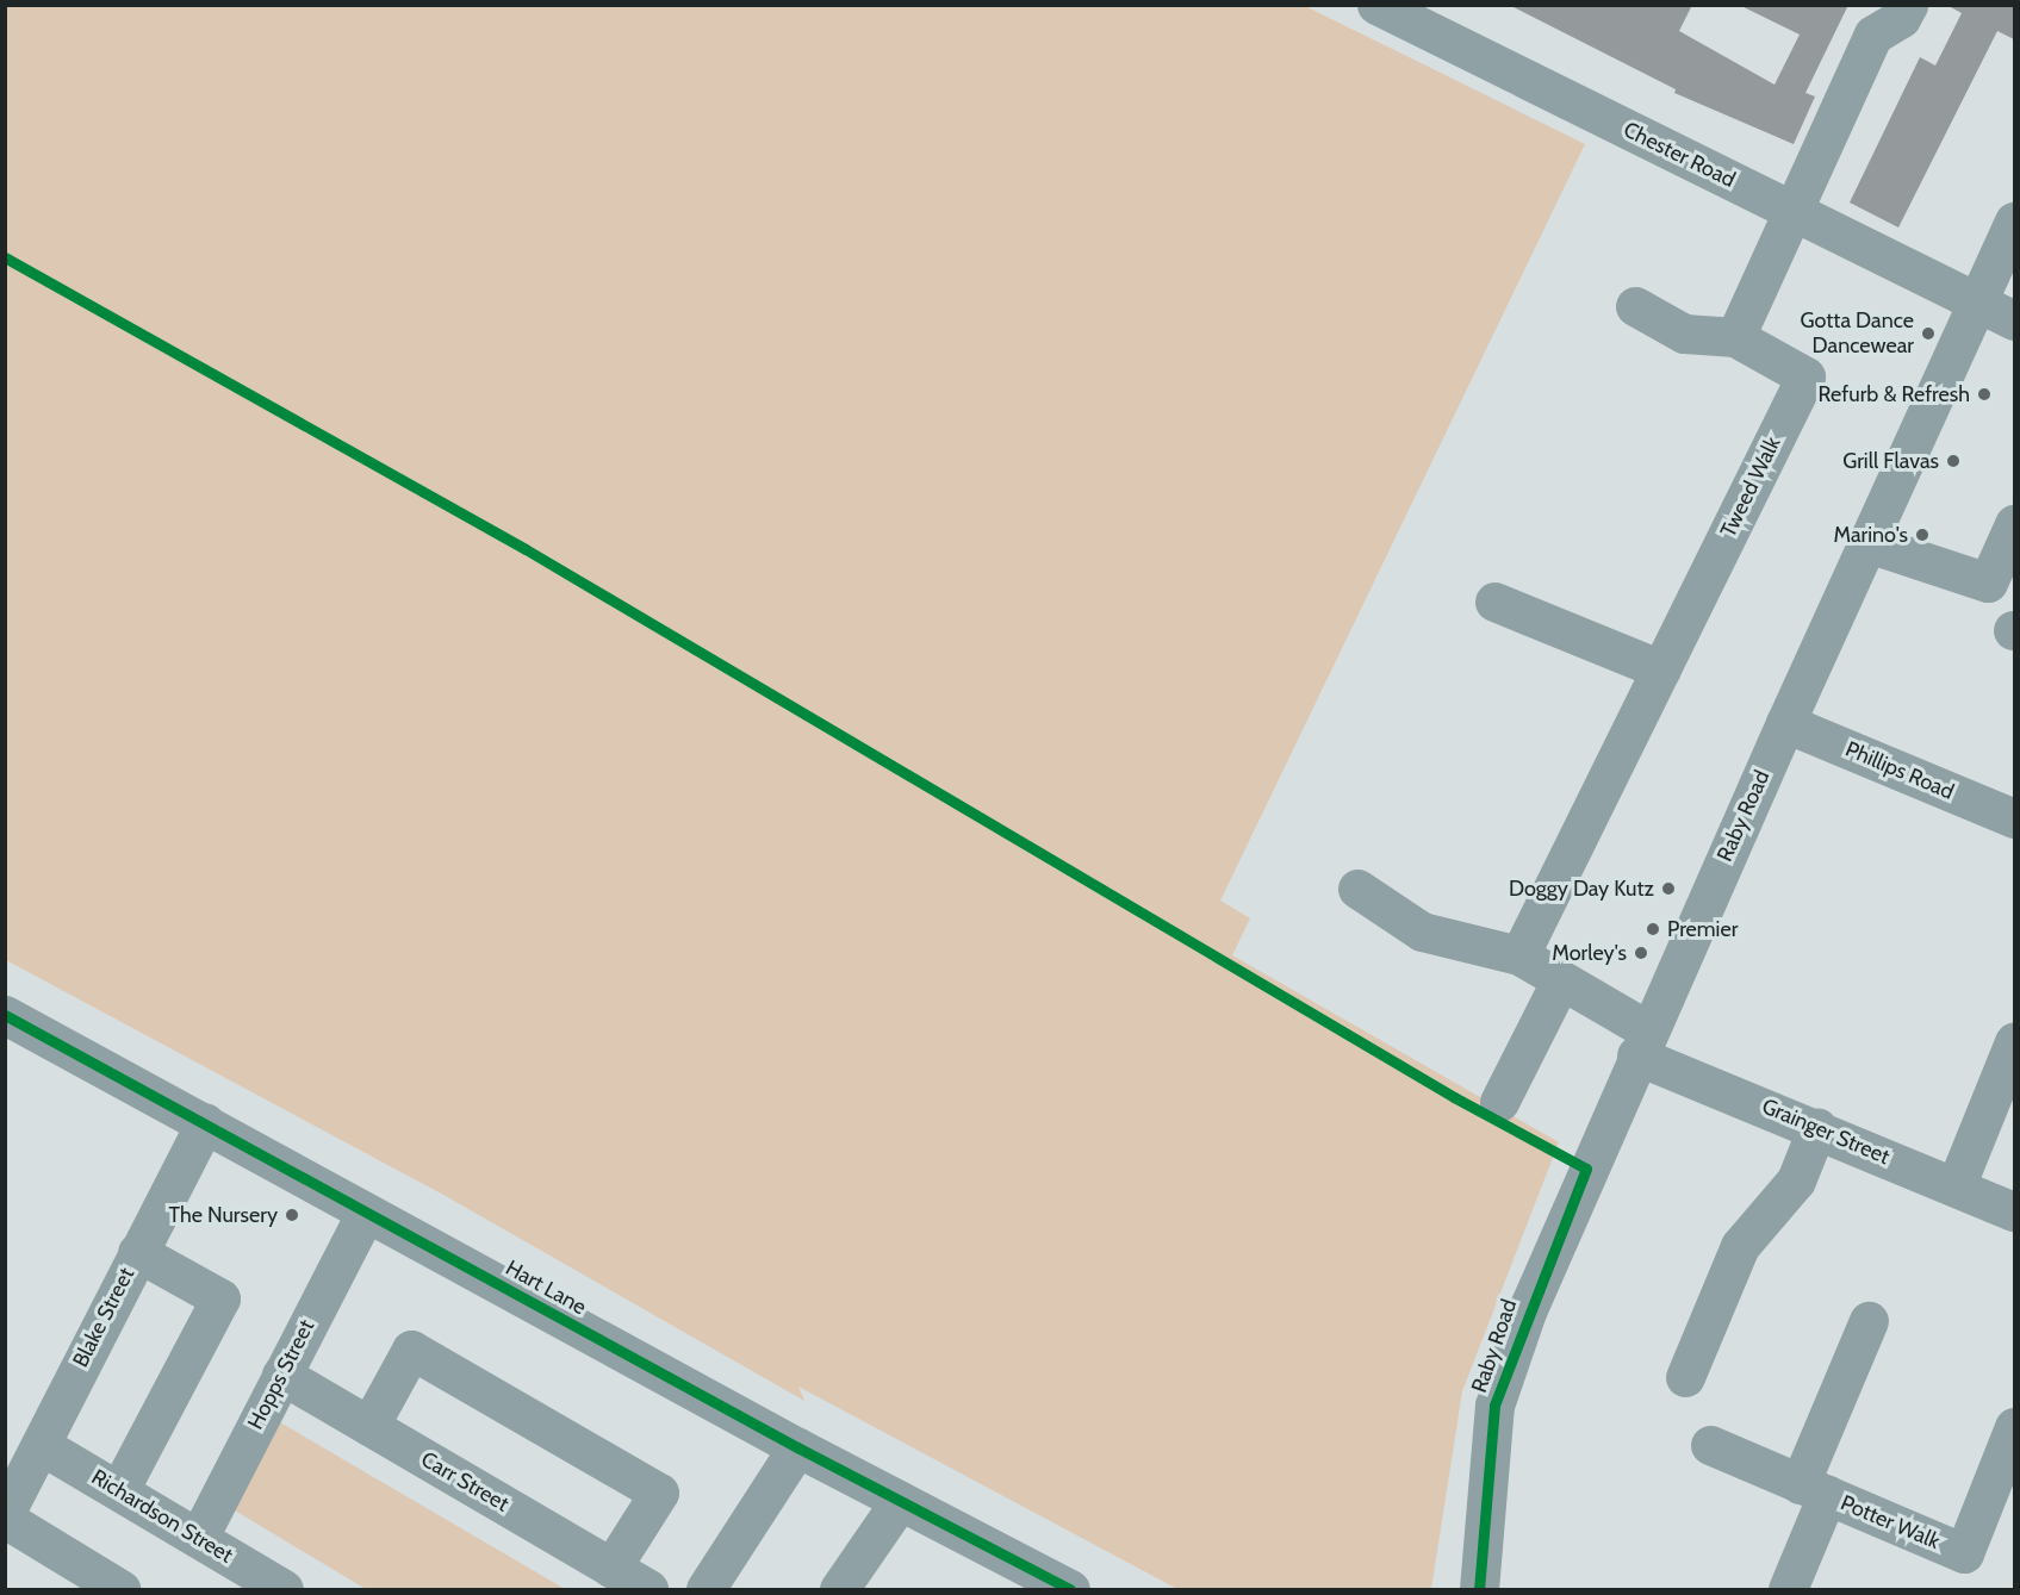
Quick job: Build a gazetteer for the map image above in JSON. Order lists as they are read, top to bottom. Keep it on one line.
{"streets":{"street":["Chester Road","Tweed Walk","Phillips Road","Raby Road","Grainger Street","Hart Lane","Blake Street","Hopps Street","Carr Street","Richardson Street","Potter Walk"]},"crossings":[["Chester Road","Raby Road"],["Tweed Walk","Grainger Street"],["Phillips Road","Raby Road"],["Raby Road","Grainger Street"],["Hart Lane","Blake Street"],["Hart Lane","Hopps Street"],["Blake Street","Richardson Street"],["Hopps Street","Carr Street"],["Hopps Street","Richardson Street"]],"places":["Gotta Dance Dancewear","Refurb & Refresh","Grill Flavas","Marino's","Doggy Day Kutz","Premier","Morley's","The Nursery"]}
